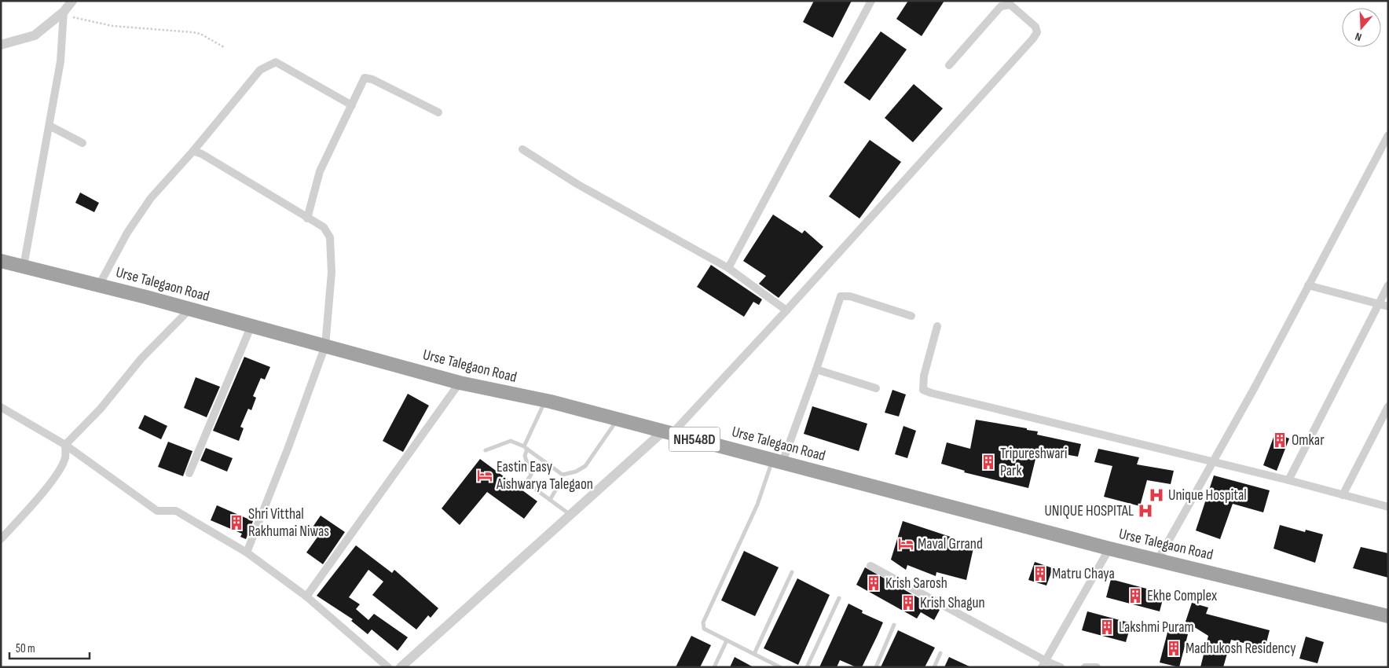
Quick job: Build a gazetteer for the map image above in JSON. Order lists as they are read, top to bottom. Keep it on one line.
{"streets":{"highway":["Urse Talegaon Road","NH548D"]},"places":{"building":["Omkar","Tripureshwari Park","Shri Vitthal Rakhumai Niwas","Matru Chaya","Krish Sarosh","Ekhe Complex","Krish Shagun","Lakshmi Puram","Madhukosh Residency"],"hotel":["Eastin Easy Aishwarya Talegaon","Maval Grrand"],"hospital":["Unique Hospital","UNIQUE HOSPITAL"]},"scale_bar":"50 m","north":"bottom"}
